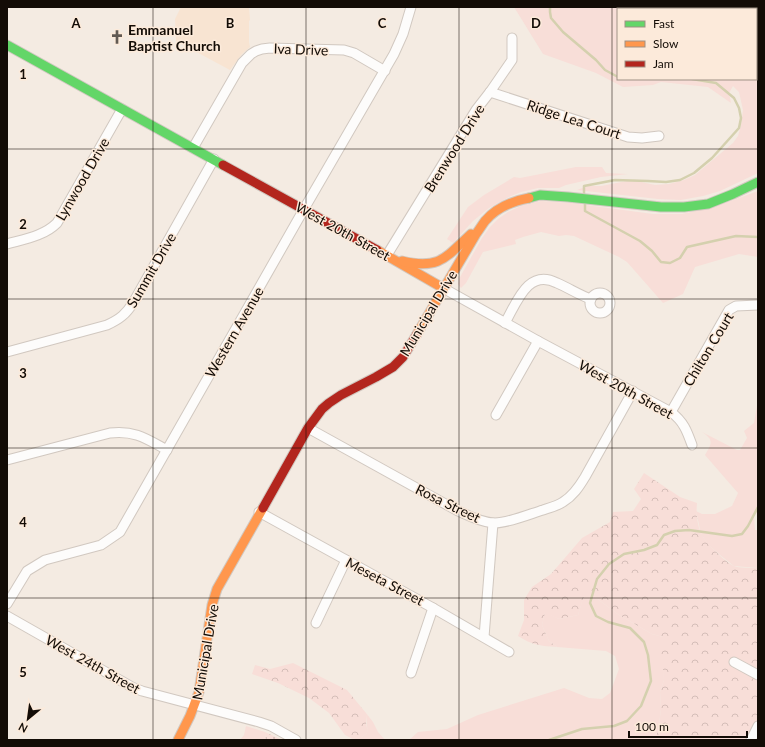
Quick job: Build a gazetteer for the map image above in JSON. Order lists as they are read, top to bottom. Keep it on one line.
{"streets":{"main road":["West 20th Street","Municipal Drive"],"street":["Iva Drive","Ridge Lea Court","Brenwood Drive","Lynwood Drive","Summit Drive","Western Avenue","Chilton Court","Rosa Street","Meseta Street","West 24th Street"]},"crossings":[["Iva Drive","West 20th Street"],["Iva Drive","Western Avenue"],["Ridge Lea Court","Brenwood Drive"],["Brenwood Drive","West 20th Street"],["Lynwood Drive","West 20th Street"],["West 20th Street","Summit Drive"],["West 20th Street","Municipal Drive"],["West 20th Street","Western Avenue"],["West 20th Street","Chilton Court"],["West 20th Street","Rosa Street"],["Municipal Drive","Rosa Street"],["Municipal Drive","Meseta Street"],["Municipal Drive","West 24th Street"]],"places":{"church":["Emmanuel Baptist Church"]},"legend":["Fast","Slow","Jam"],"scale_bar":"100 m","north":"bottom left","grid":{"columns":["A","B","C","D"],"rows":["1","2","3","4","5"]}}
